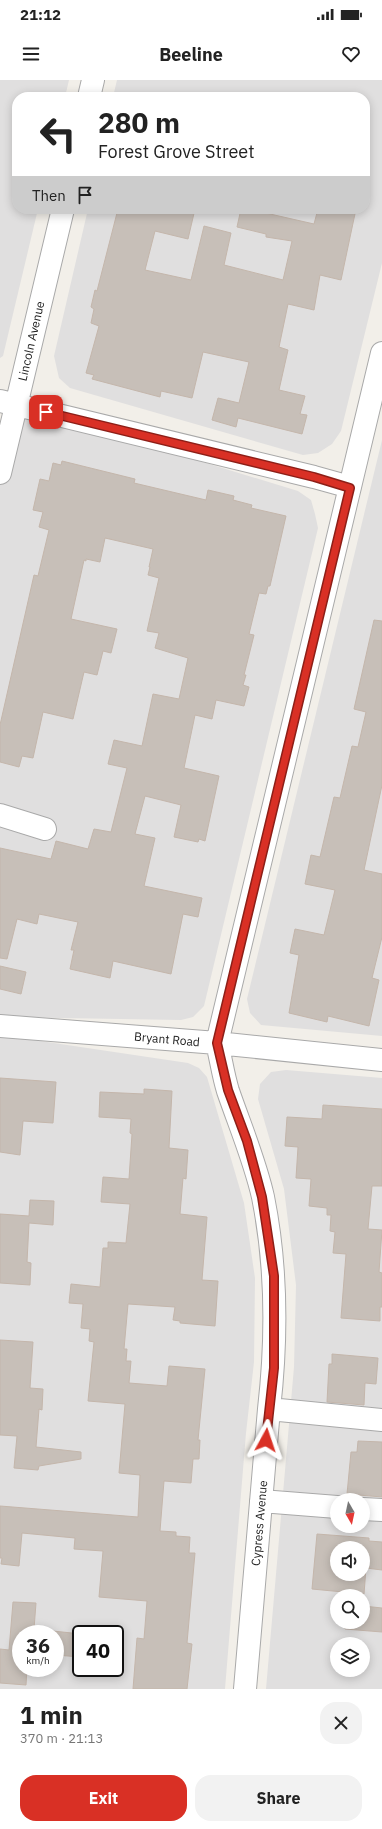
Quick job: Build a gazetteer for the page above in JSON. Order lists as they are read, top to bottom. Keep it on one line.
{"streets":{"street":["Lincoln Avenue","Bryant Road","Cypress Avenue"]},"crossings":[["Bryant Road","Cypress Avenue"]],"north":"bottom","page":{"status":"21:12","header":"Beeline","turn":["280 m","Forest Grove Street"],"then":"Then","speed":"36 km/h","limit":"40","heading":["1 min","370 m · 21:13"],"buttons":["Exit","Share"]}}
